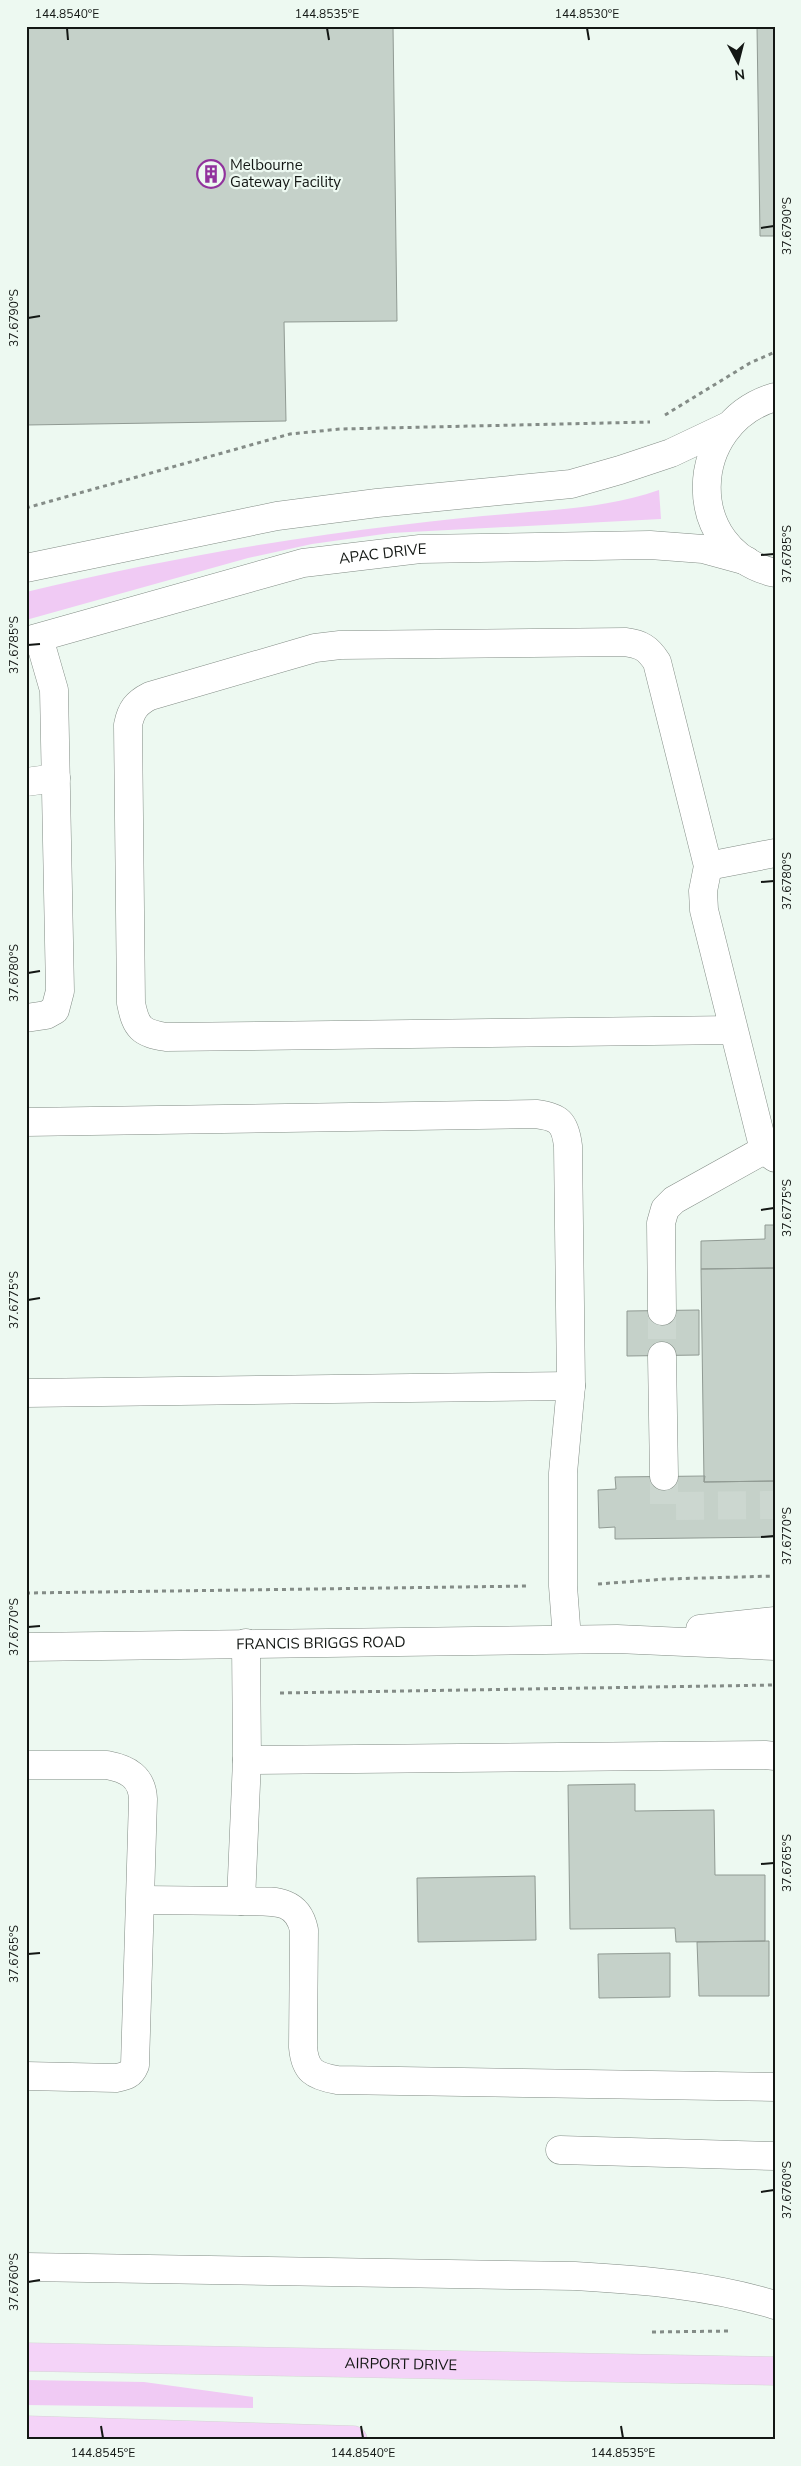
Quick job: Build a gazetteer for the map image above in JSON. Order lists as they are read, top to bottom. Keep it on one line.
{"streets":{"main road":["AIRPORT DRIVE"],"street":["APAC DRIVE","FRANCIS BRIGGS ROAD"]},"places":{"building":["Melbourne Gateway Facility"]},"north":"bottom","coordinates":["144.8540°E","144.8535°E","144.8530°E","37.6790°S","37.6785°S","37.6780°S","37.6775°S","37.6770°S","37.6765°S","37.6760°S","144.8545°E"]}
